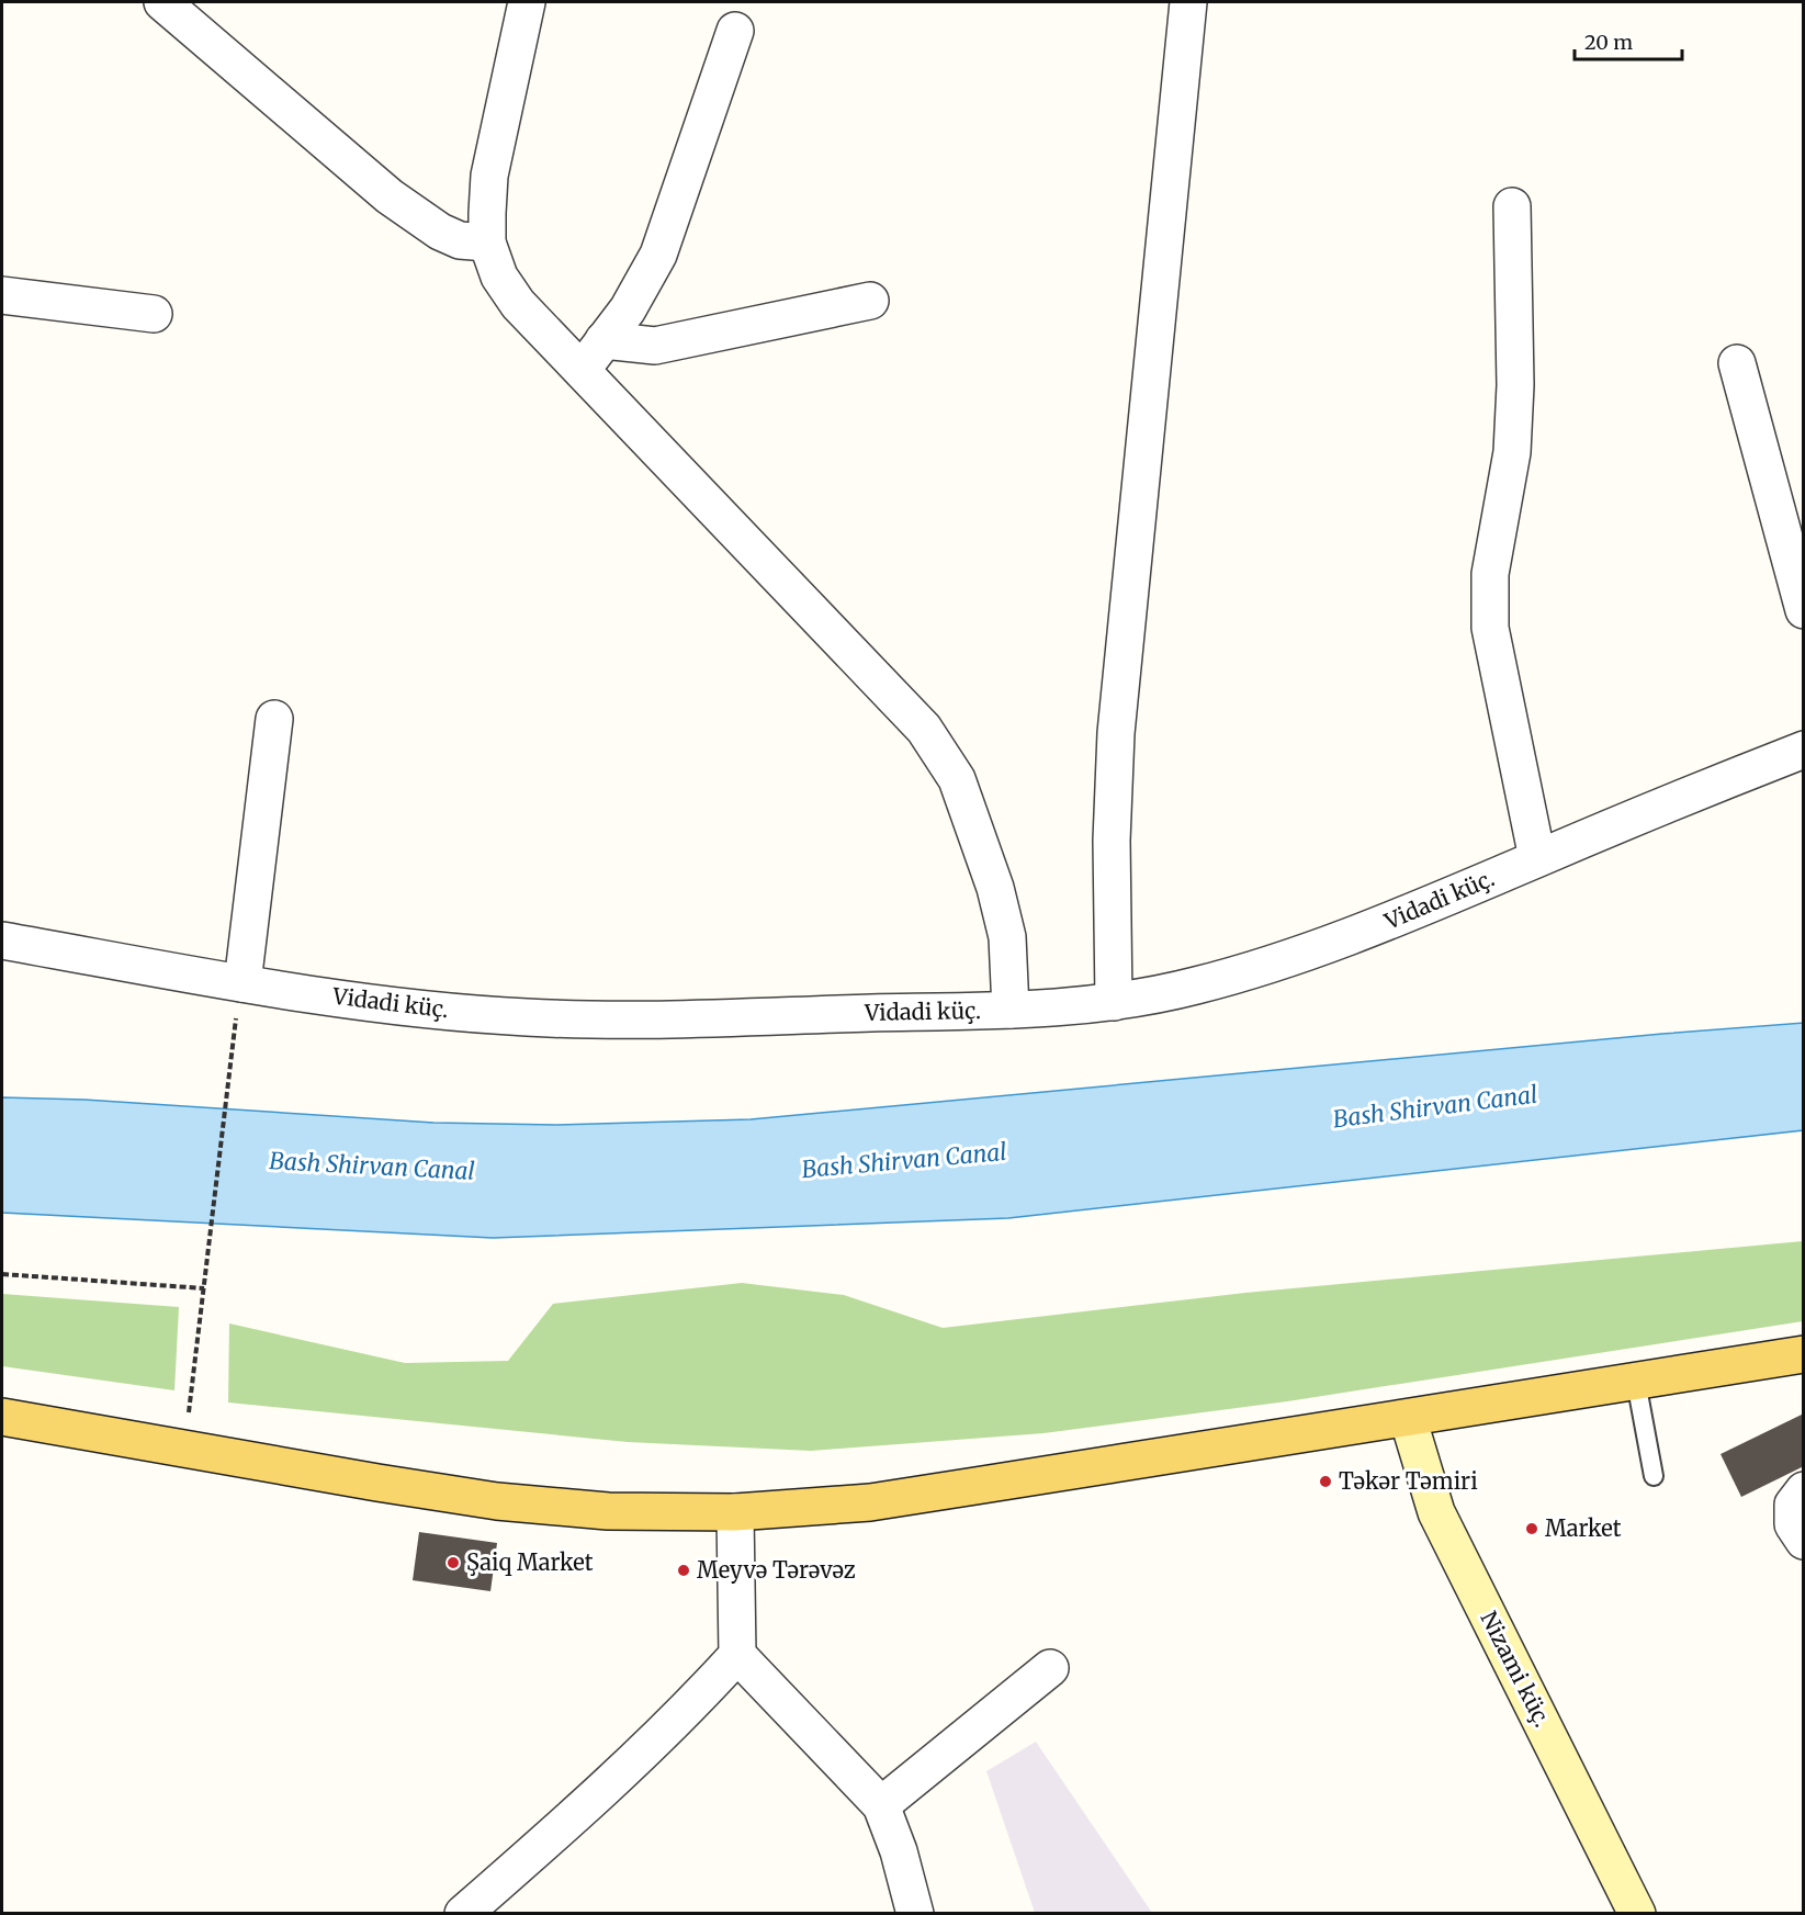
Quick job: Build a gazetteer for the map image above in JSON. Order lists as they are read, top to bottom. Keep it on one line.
{"streets":{"main road":["Nizami küç."],"street":["Vidadi küç."]},"water":["Bash Shirvan Canal"],"places":["Təkər Təmiri","Market","Şaiq Market","Meyvə Tərəvəz"],"scale_bar":"20 m"}
